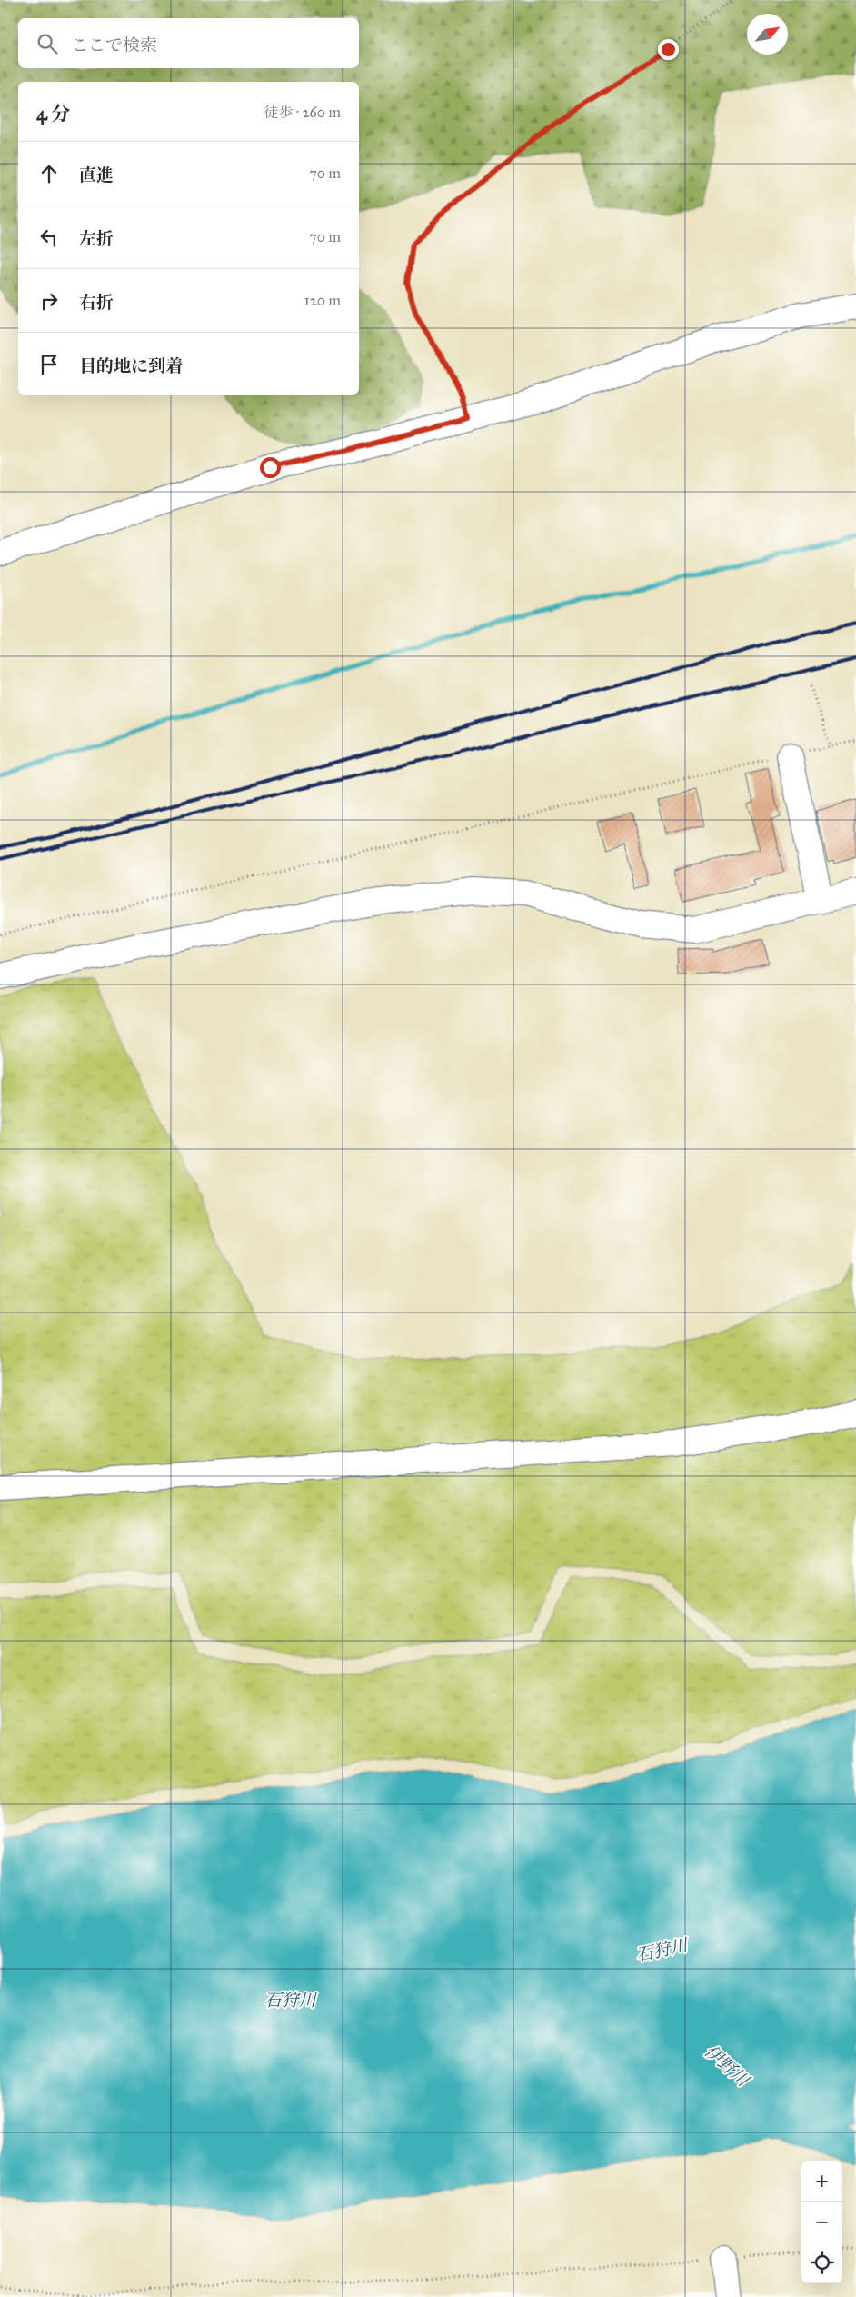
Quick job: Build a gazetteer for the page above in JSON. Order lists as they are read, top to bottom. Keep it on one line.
{"water":["石狩川","伊野川"],"north":"top right","page":{"search":"ここで検索","heading":["4 分","徒歩 · 260 m"],"list":[["直進","70 m"],["左折","70 m"],["右折","120 m"],"目的地に到着"],"map_buttons":["+","−"]}}
